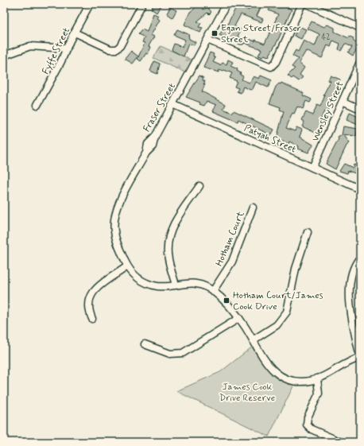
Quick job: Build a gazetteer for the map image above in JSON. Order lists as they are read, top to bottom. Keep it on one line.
{"streets":{"street":["Fyffe Street","Fraser Street","Wensley Street","Patyah Street","Hotham Court"]},"crossings":[["Fraser Street","Patyah Street"],["Wensley Street","Patyah Street"]],"parks":["James Cook Drive Reserve"],"places":{"transit":["Egan Street/Fraser Street","Hotham Court/James Cook Drive"]},"house_numbers":["42"]}
